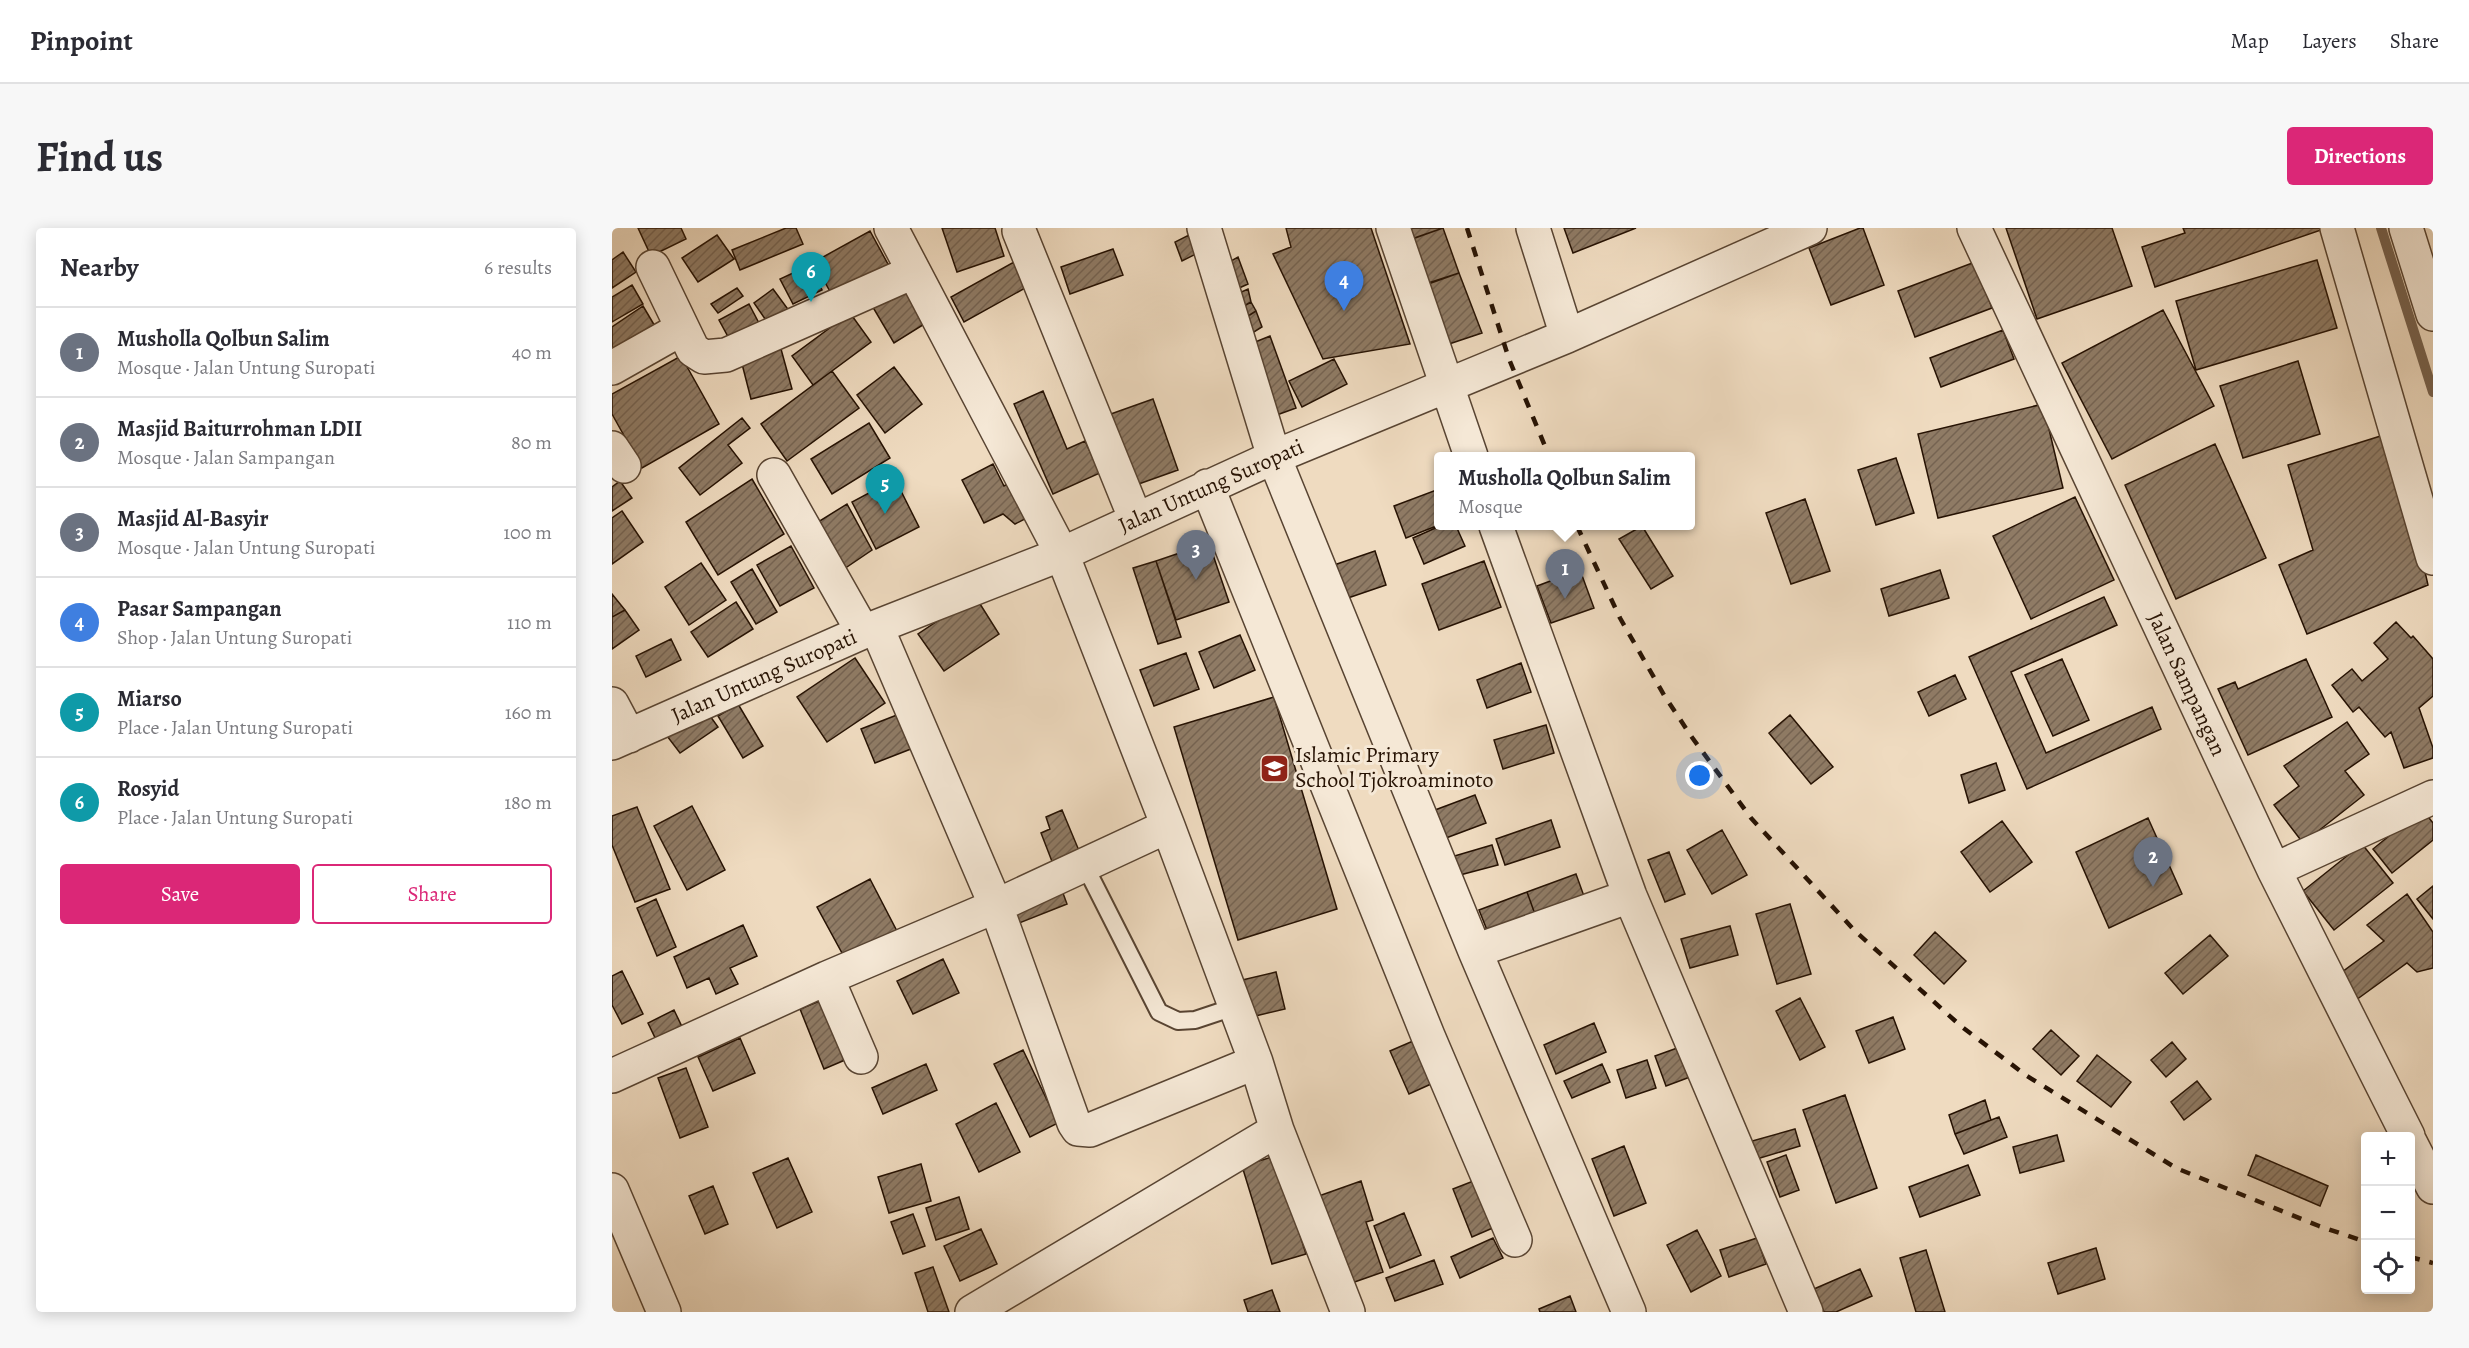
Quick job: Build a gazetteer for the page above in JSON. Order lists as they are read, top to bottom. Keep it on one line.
{"streets":{"street":["Jalan Untung Suropati","Jalan Sampangan"]},"places":{"school or university":["Islamic Primary School Tjokroaminoto"]},"page":{"header":"Pinpoint","nav":["Map","Layers","Share"],"buttons":["Directions",["Save","Share"]],"title":"Find us","heading":["Nearby","6 results"],"pins":["6","4","5","3","1","2"],"list":[{"mark":"1","name":"Musholla Qolbun Salim","note":"Mosque · Jalan Untung Suropati","value":"40 m"},{"mark":"2","name":"Masjid Baiturrohman LDII","note":"Mosque · Jalan Sampangan","value":"80 m"},{"mark":"3","name":"Masjid Al-Basyir","note":"Mosque · Jalan Untung Suropati","value":"100 m"},{"mark":"4","name":"Pasar Sampangan","note":"Shop · Jalan Untung Suropati","value":"110 m"},{"mark":"5","name":"Miarso","note":"Place · Jalan Untung Suropati","value":"160 m"},{"mark":"6","name":"Rosyid","note":"Place · Jalan Untung Suropati","value":"180 m"}],"popup":["Musholla Qolbun Salim","Mosque"],"map_buttons":["+","−"]}}
